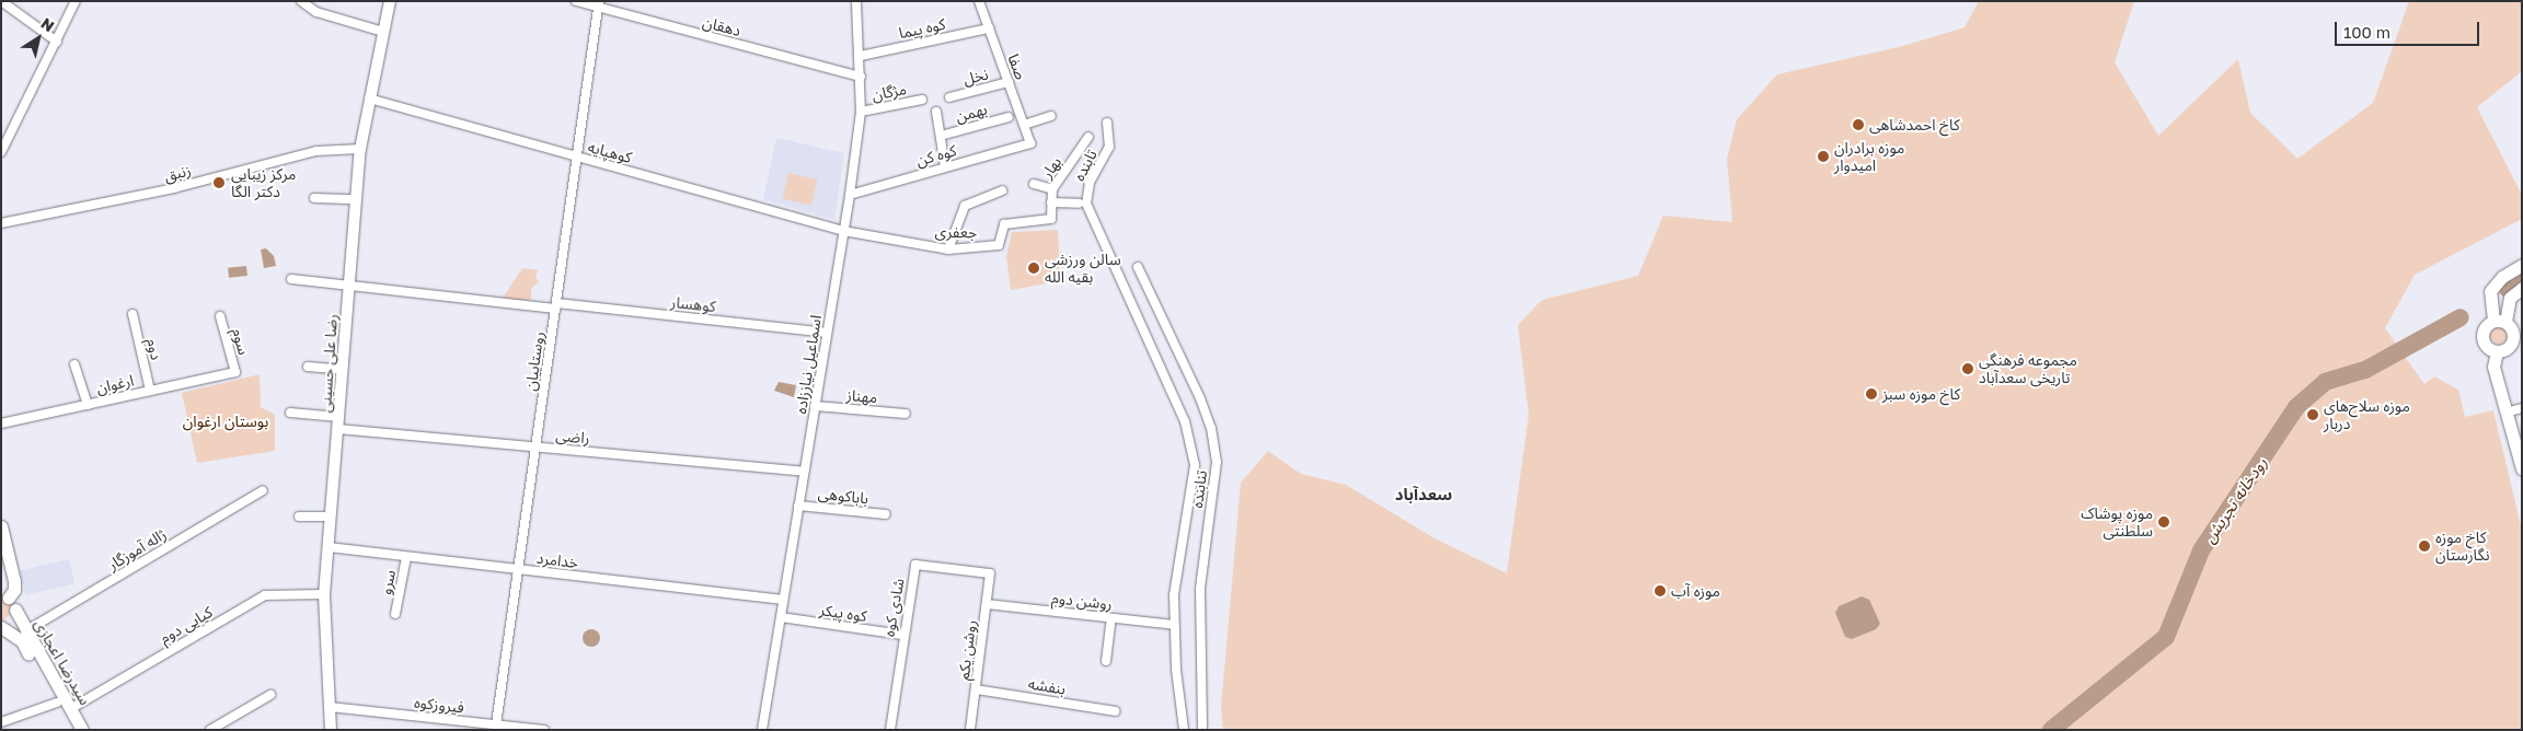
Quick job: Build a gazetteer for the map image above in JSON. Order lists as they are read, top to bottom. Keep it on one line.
{"streets":{"main road":["سیدرضا اعجازی"],"street":["دهقان","کوه پیما","صفا","نخل","مژگان","بهمن","کوهپایه","کوه کن","تابنده","بهار","زنبق","جعفری","کوهسار","سوم","دوم","روستاییان","رضا علی حسینی","اسماعیل نیاززاده","ارغوان","مهناز","راضی","تنابنده","باباکوهی","ژاله آموزگار","خدامرد","سرو","روشن دوم","شادی کوه","کوه پیکر","کیایی دوم","روشن یکم","بنفشه","فیروزکوه"]},"crossings":[["دهقان","روستاییان"],["دهقان","اسماعیل نیاززاده"],["کوه پیما","صفا"],["کوه پیما","اسماعیل نیاززاده"],["صفا","نخل"],["صفا","کوه کن"],["مژگان","اسماعیل نیاززاده"],["کوهپایه","جعفری"],["کوهپایه","روستاییان"],["کوهپایه","رضا علی حسینی"],["کوهپایه","اسماعیل نیاززاده"],["کوه کن","اسماعیل نیاززاده"],["تابنده","روشن دوم"],["بهار","جعفری"],["زنبق","رضا علی حسینی"],["جعفری","اسماعیل نیاززاده"],["کوهسار","روستاییان"],["کوهسار","رضا علی حسینی"],["کوهسار","اسماعیل نیاززاده"],["سوم","ارغوان"],["دوم","ارغوان"],["روستاییان","راضی"],["روستاییان","خدامرد"],["روستاییان","فیروزکوه"],["رضا علی حسینی","راضی"],["رضا علی حسینی","خدامرد"],["رضا علی حسینی","کیایی دوم"],["رضا علی حسینی","فیروزکوه"],["اسماعیل نیاززاده","مهناز"],["اسماعیل نیاززاده","راضی"],["اسماعیل نیاززاده","باباکوهی"],["اسماعیل نیاززاده","خدامرد"],["اسماعیل نیاززاده","کوه پیکر"],["ژاله آموزگار","سیدرضا اعجازی"],["خدامرد","سرو"],["روشن دوم","روشن یکم"],["شادی کوه","کوه پیکر"],["شادی کوه","روشن یکم"],["کیایی دوم","سیدرضا اعجازی"],["روشن یکم","بنفشه"]],"districts":["سعدآباد"],"water":["رودخانه تجریش"],"parks":["بوستان ارغوان"],"places":["کاخ احمدشاهی","موزه برادران امیدوار","مرکز زیبایی دکتر الگا","سالن ورزشی بقیه الله","مجموعه فرهنگی تاریخی سعدآباد","کاخ موزه سبز","موزه سلاح‌های دربار","موزه پوشاک سلطنتی","کاخ موزه نگارستان","موزه آب"],"scale_bar":"100 m","north":"top right"}
